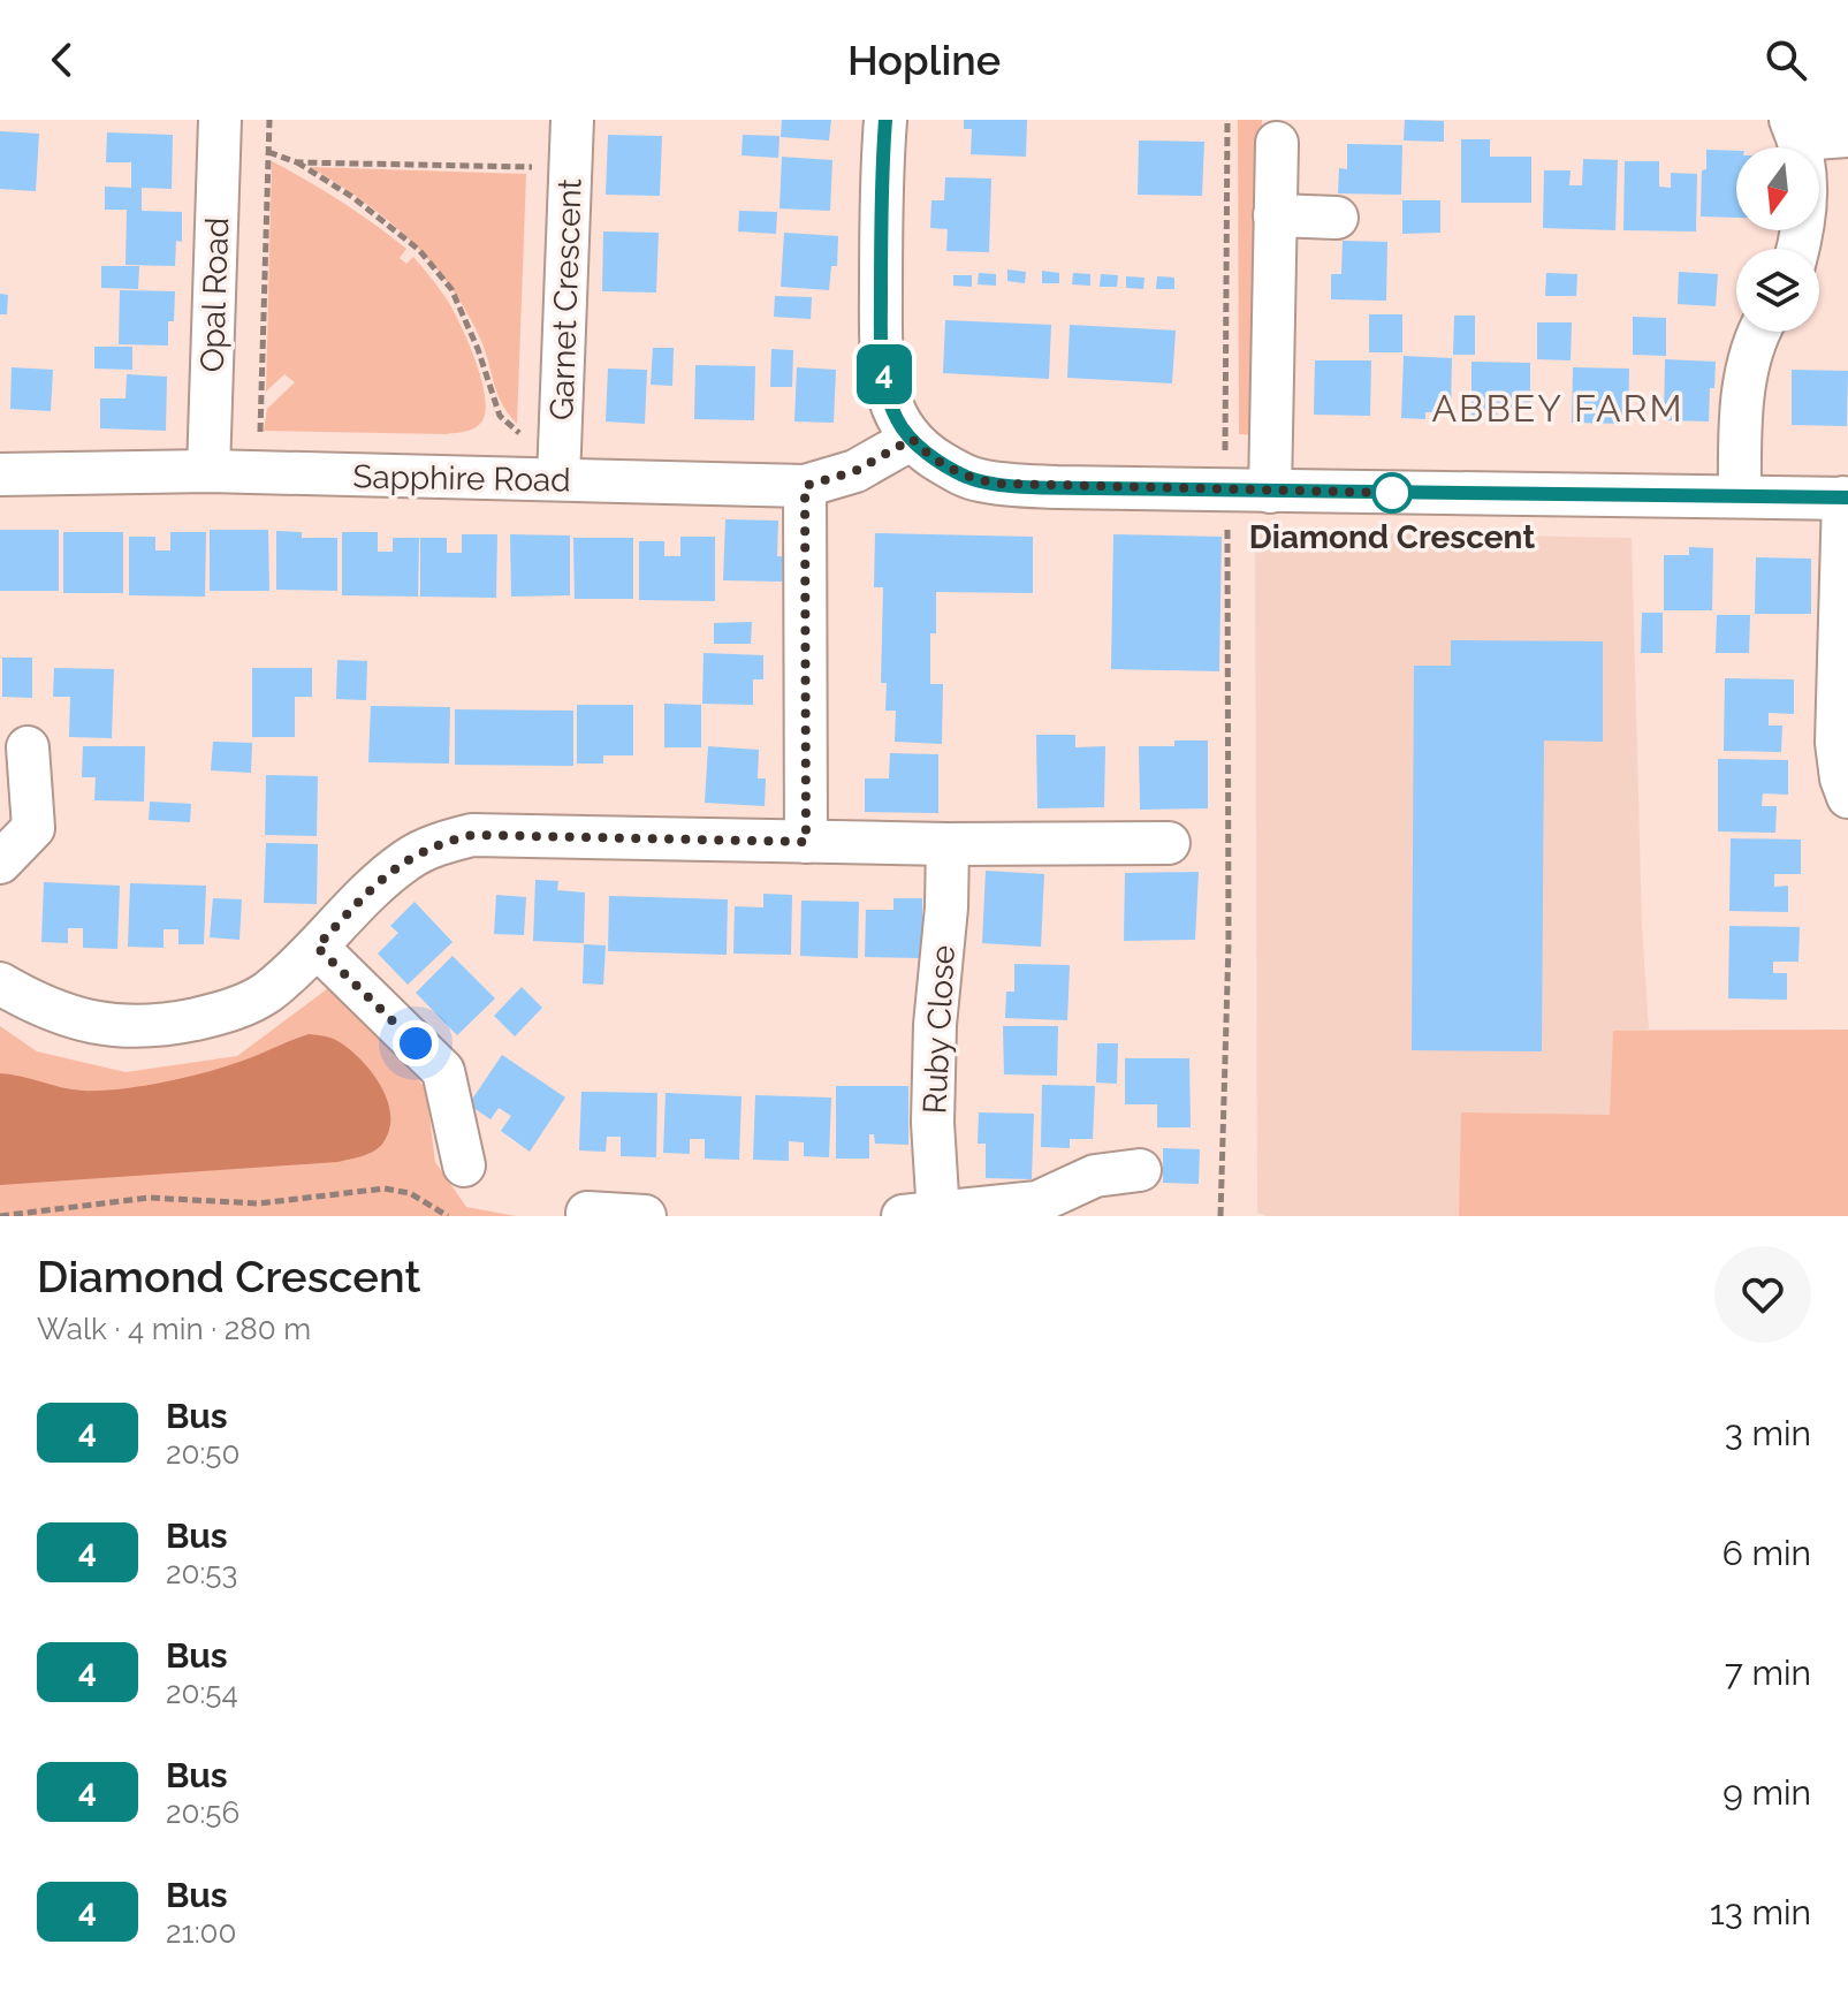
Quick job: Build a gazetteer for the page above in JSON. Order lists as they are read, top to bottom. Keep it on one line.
{"streets":{"street":["Opal Road","Garnet Crescent","Sapphire Road","Ruby Close"]},"crossings":[["Opal Road","Sapphire Road"],["Garnet Crescent","Sapphire Road"]],"districts":["ABBEY FARM"],"places":["Diamond Crescent"],"lines":["bus line 4"],"north":"bottom","page":{"header":"Hopline","on_map":"4","heading":["Diamond Crescent","Walk · 4 min · 280 m"],"list":[{"mark":"4","name":"Bus","note":"20:50","value":"3 min"},{"mark":"4","name":"Bus","note":"20:53","value":"6 min"},{"mark":"4","name":"Bus","note":"20:54","value":"7 min"},{"mark":"4","name":"Bus","note":"20:56","value":"9 min"},{"mark":"4","name":"Bus","note":"21:00","value":"13 min"}]}}
